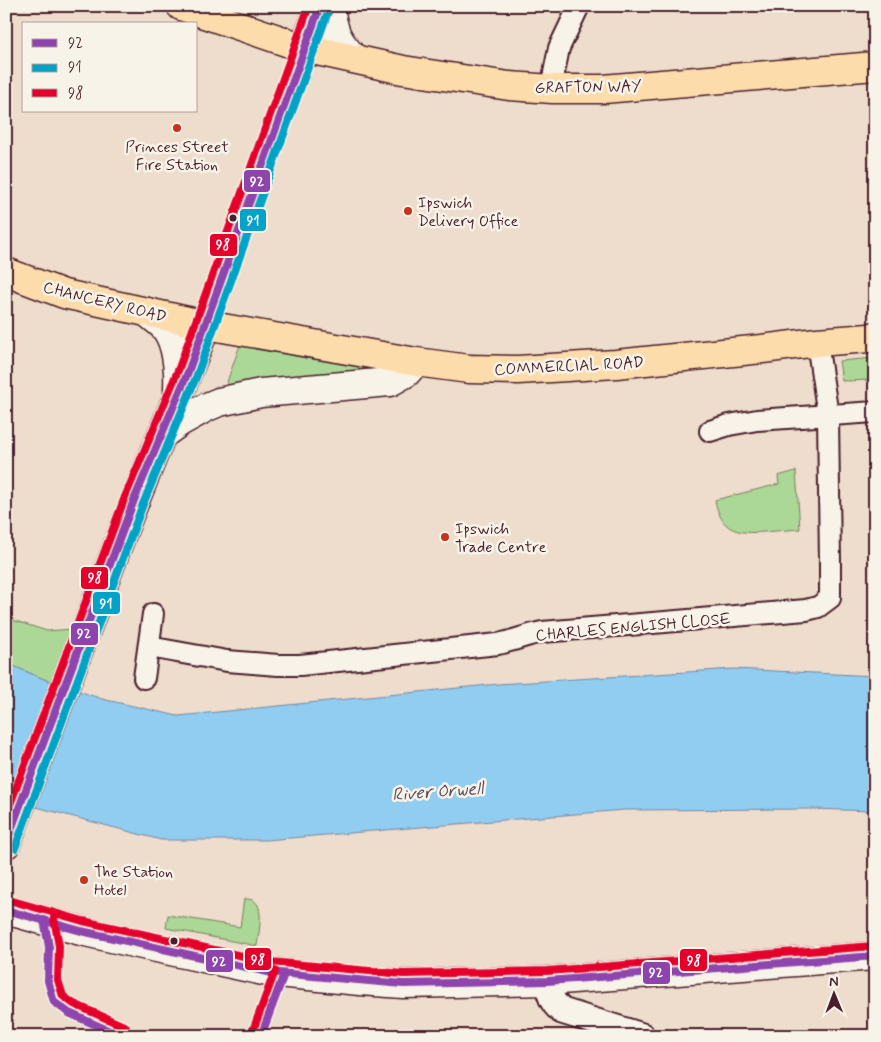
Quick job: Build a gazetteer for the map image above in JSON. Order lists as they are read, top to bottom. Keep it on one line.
{"streets":{"main road":["GRAFTON WAY","CHANCERY ROAD","COMMERCIAL ROAD"],"street":["CHARLES ENGLISH CLOSE"]},"crossings":[["CHANCERY ROAD","COMMERCIAL ROAD"],["COMMERCIAL ROAD","CHARLES ENGLISH CLOSE"]],"water":["River Orwell"],"places":["Princes Street Fire Station","Ipswich Delivery Office","Ipswich Trade Centre","The Station Hotel"],"lines":["transit line 92","transit line 98","transit line 91"],"legend":["92","91","98"],"north":"top"}
